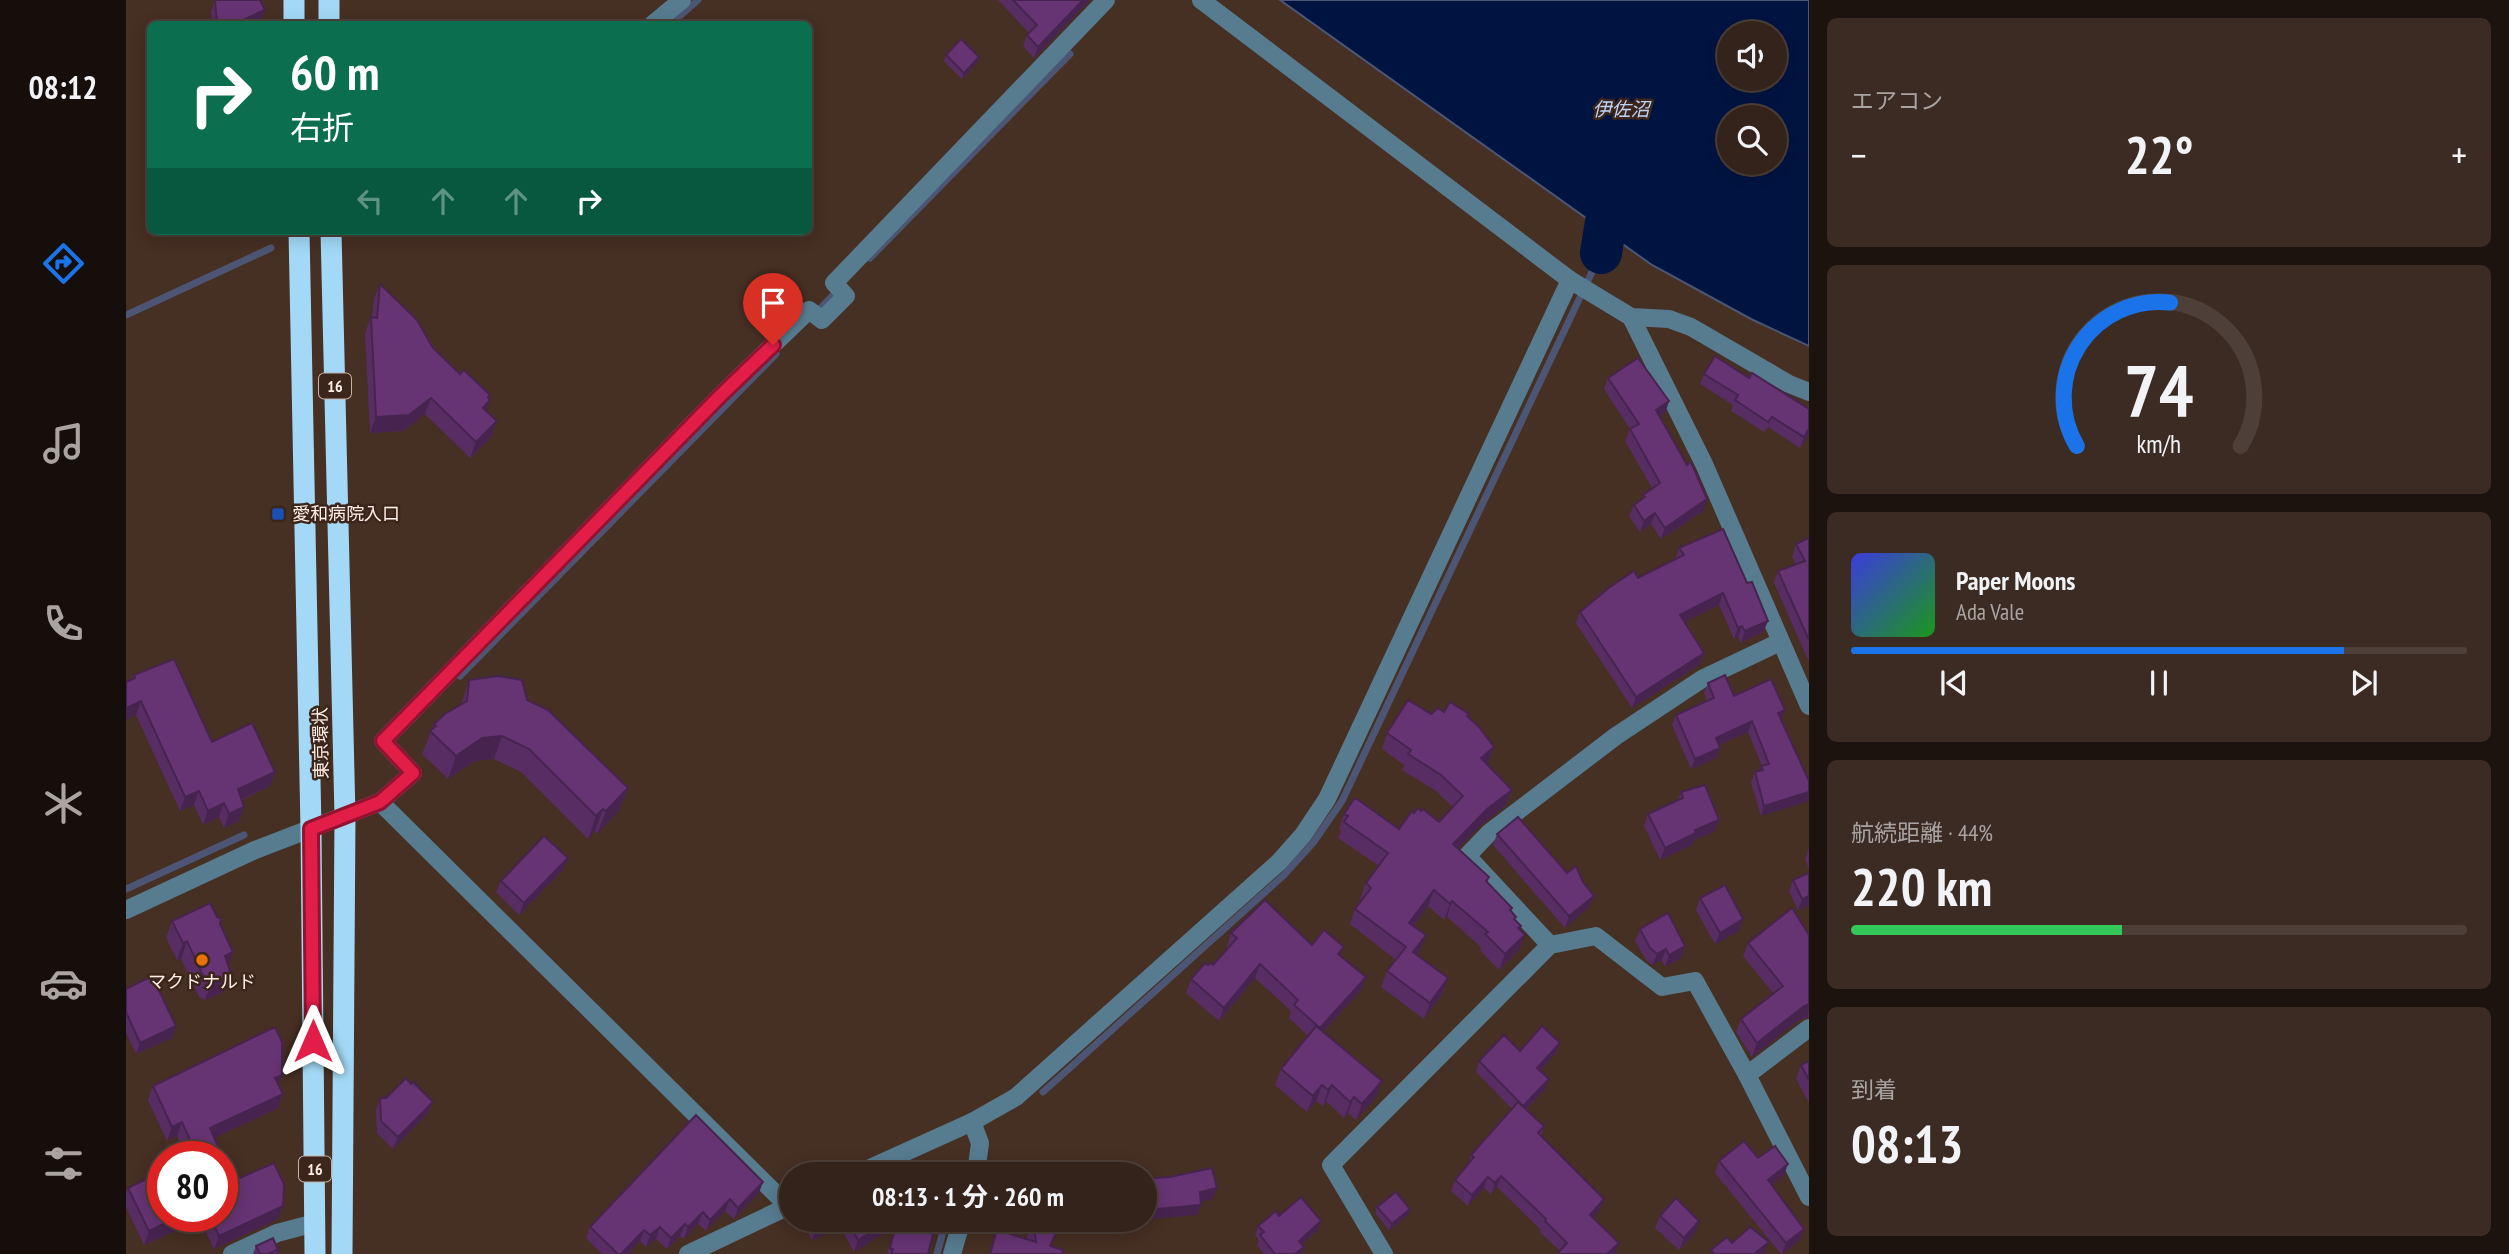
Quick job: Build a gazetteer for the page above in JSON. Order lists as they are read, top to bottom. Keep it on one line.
{"streets":{"highway":["16","東京環状"]},"water":["伊佐沼"],"places":{"transit":["愛和病院入口"],"other":["マクドナルド"]},"page":{"tabs":"08:12","tile":["エアコン",["航続距離 · 44%","220 km"],["到着","08:13"]],"turn":["60 m","右折"],"heat":["−","22°","+"],"song":["Paper Moons","Ada Vale"],"limit":"80","trip":"08:13 · 1 分 · 260 m","gauge":["74","km/h"]}}
